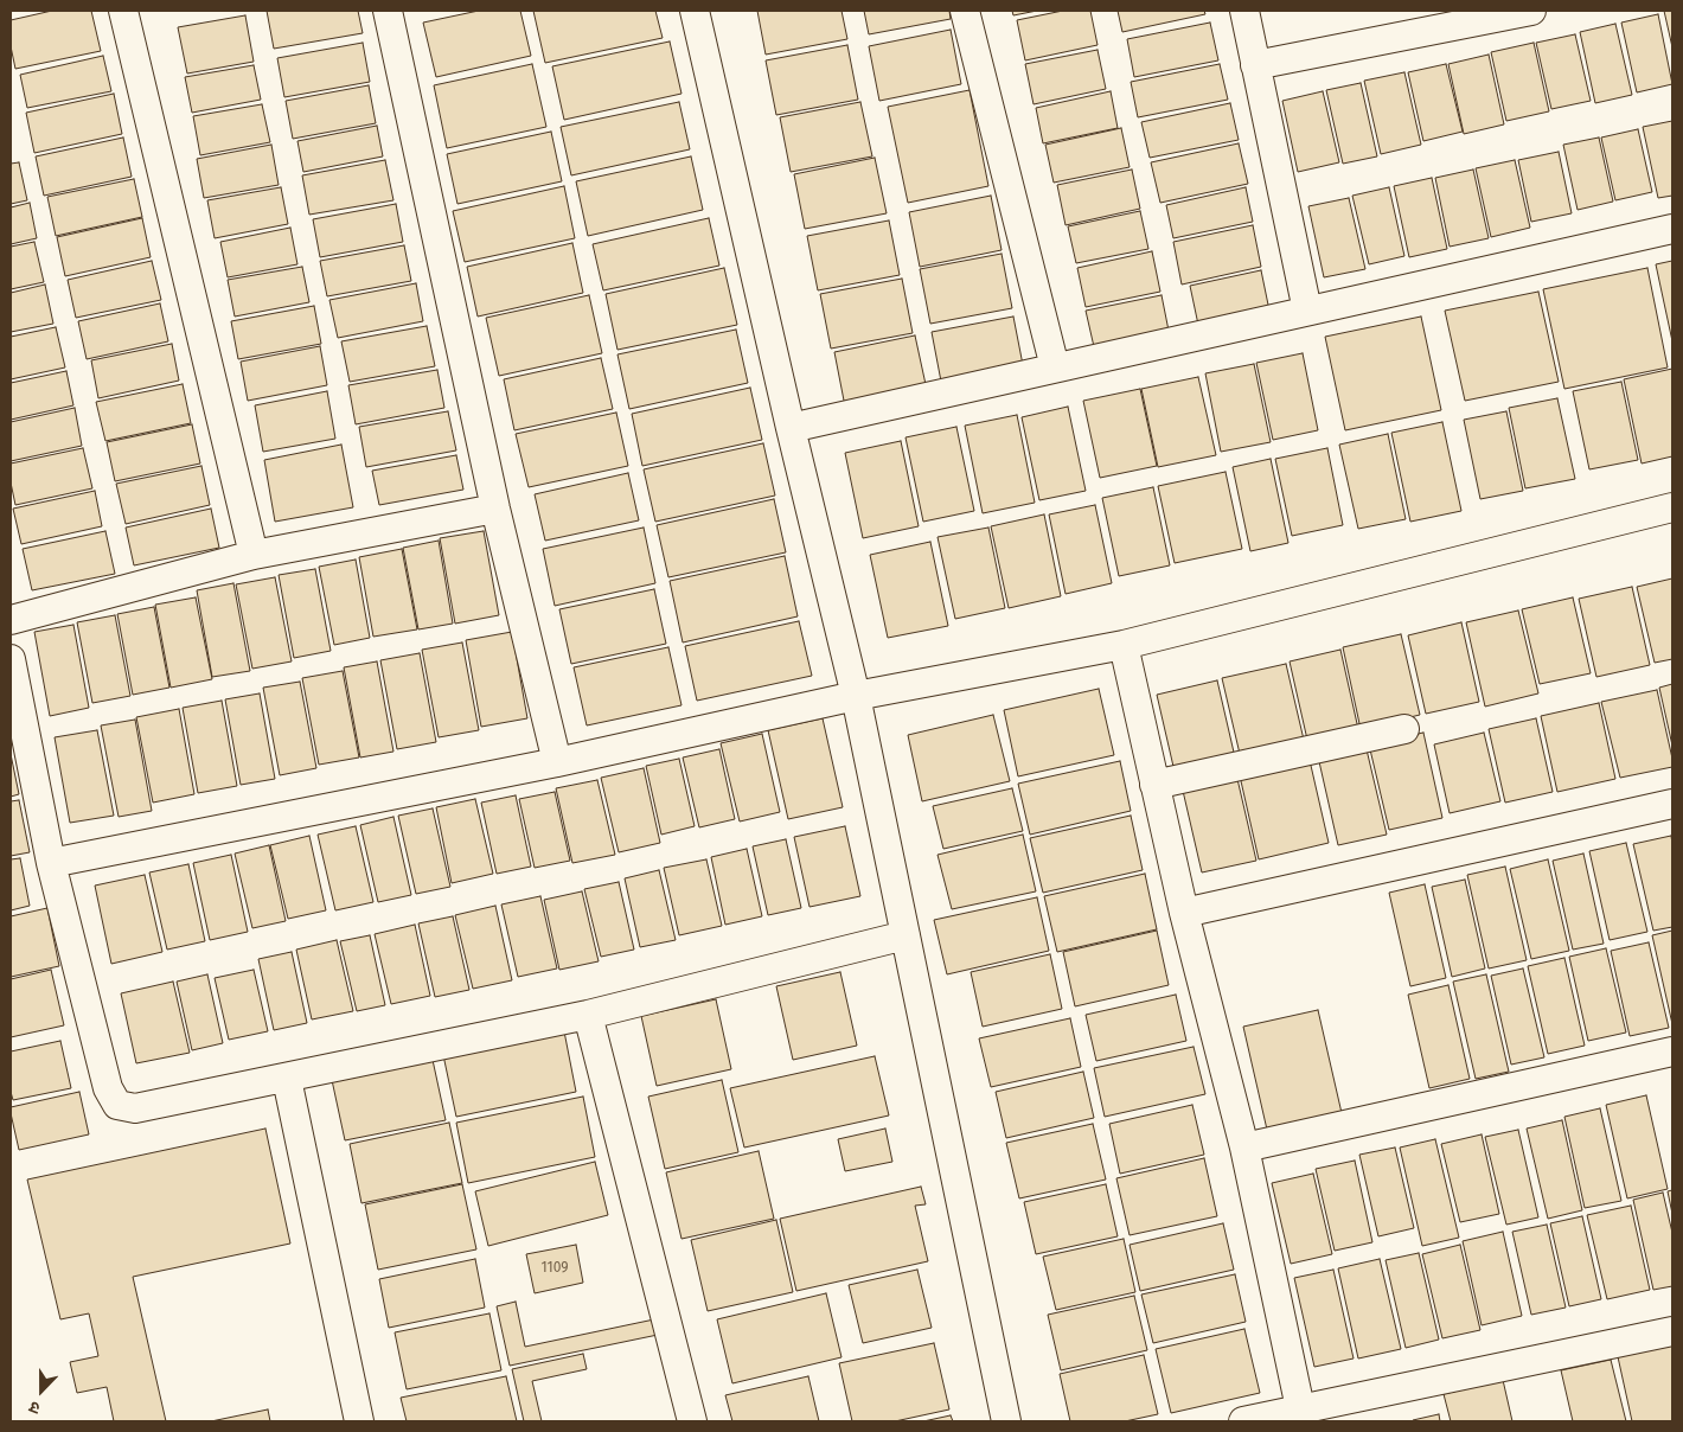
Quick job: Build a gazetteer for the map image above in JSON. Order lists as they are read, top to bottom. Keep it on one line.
{"house_numbers":["1109"],"north":"bottom"}
